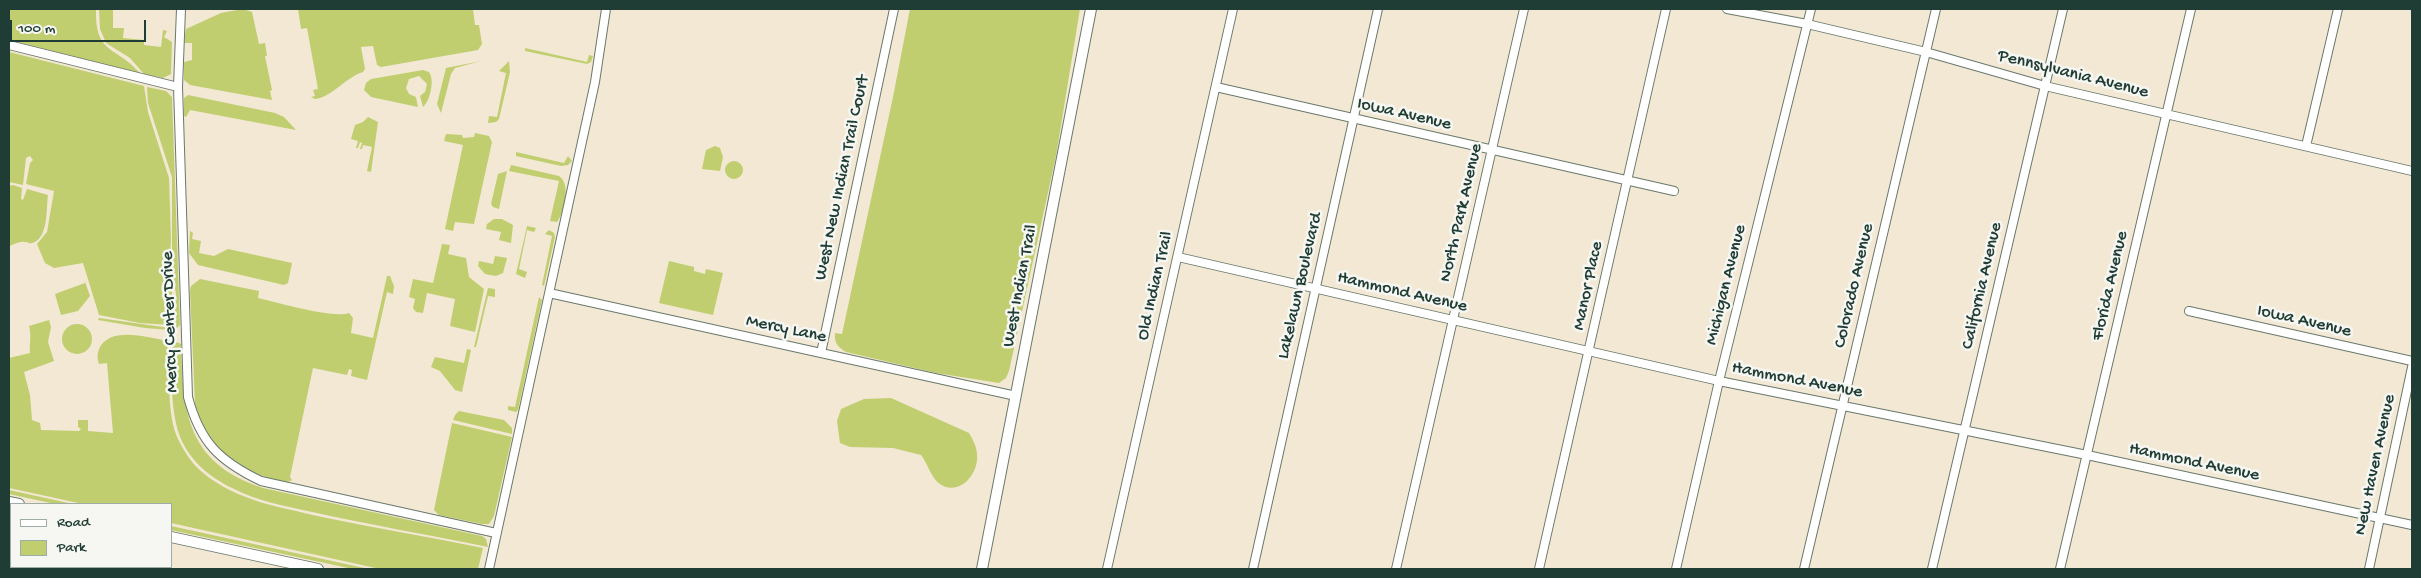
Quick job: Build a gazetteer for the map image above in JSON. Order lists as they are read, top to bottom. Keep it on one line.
{"streets":{"main road":["West Indian Trail"],"street":["Pennsylvania Avenue","Iowa Avenue","West New Indian Trail Court","North Park Avenue","Michigan Avenue","Old Indian Trail","Lakelawn Boulevard","Manor Place","Colorado Avenue","California Avenue","Florida Avenue","Hammond Avenue","Mercy Center Drive","Mercy Lane","New Haven Avenue"]},"crossings":[["Pennsylvania Avenue","Michigan Avenue"],["Pennsylvania Avenue","Colorado Avenue"],["Pennsylvania Avenue","California Avenue"],["Pennsylvania Avenue","Florida Avenue"],["Iowa Avenue","North Park Avenue"],["Iowa Avenue","Old Indian Trail"],["Iowa Avenue","Lakelawn Boulevard"],["Iowa Avenue","Manor Place"],["West New Indian Trail Court","Mercy Lane"],["North Park Avenue","Hammond Avenue"],["Michigan Avenue","Hammond Avenue"],["West Indian Trail","Mercy Lane"],["Old Indian Trail","Hammond Avenue"],["Lakelawn Boulevard","Hammond Avenue"],["Manor Place","Hammond Avenue"],["Colorado Avenue","Hammond Avenue"],["California Avenue","Hammond Avenue"],["Florida Avenue","Hammond Avenue"],["Hammond Avenue","New Haven Avenue"]],"legend":["Road","Park"],"scale_bar":"100 m"}
